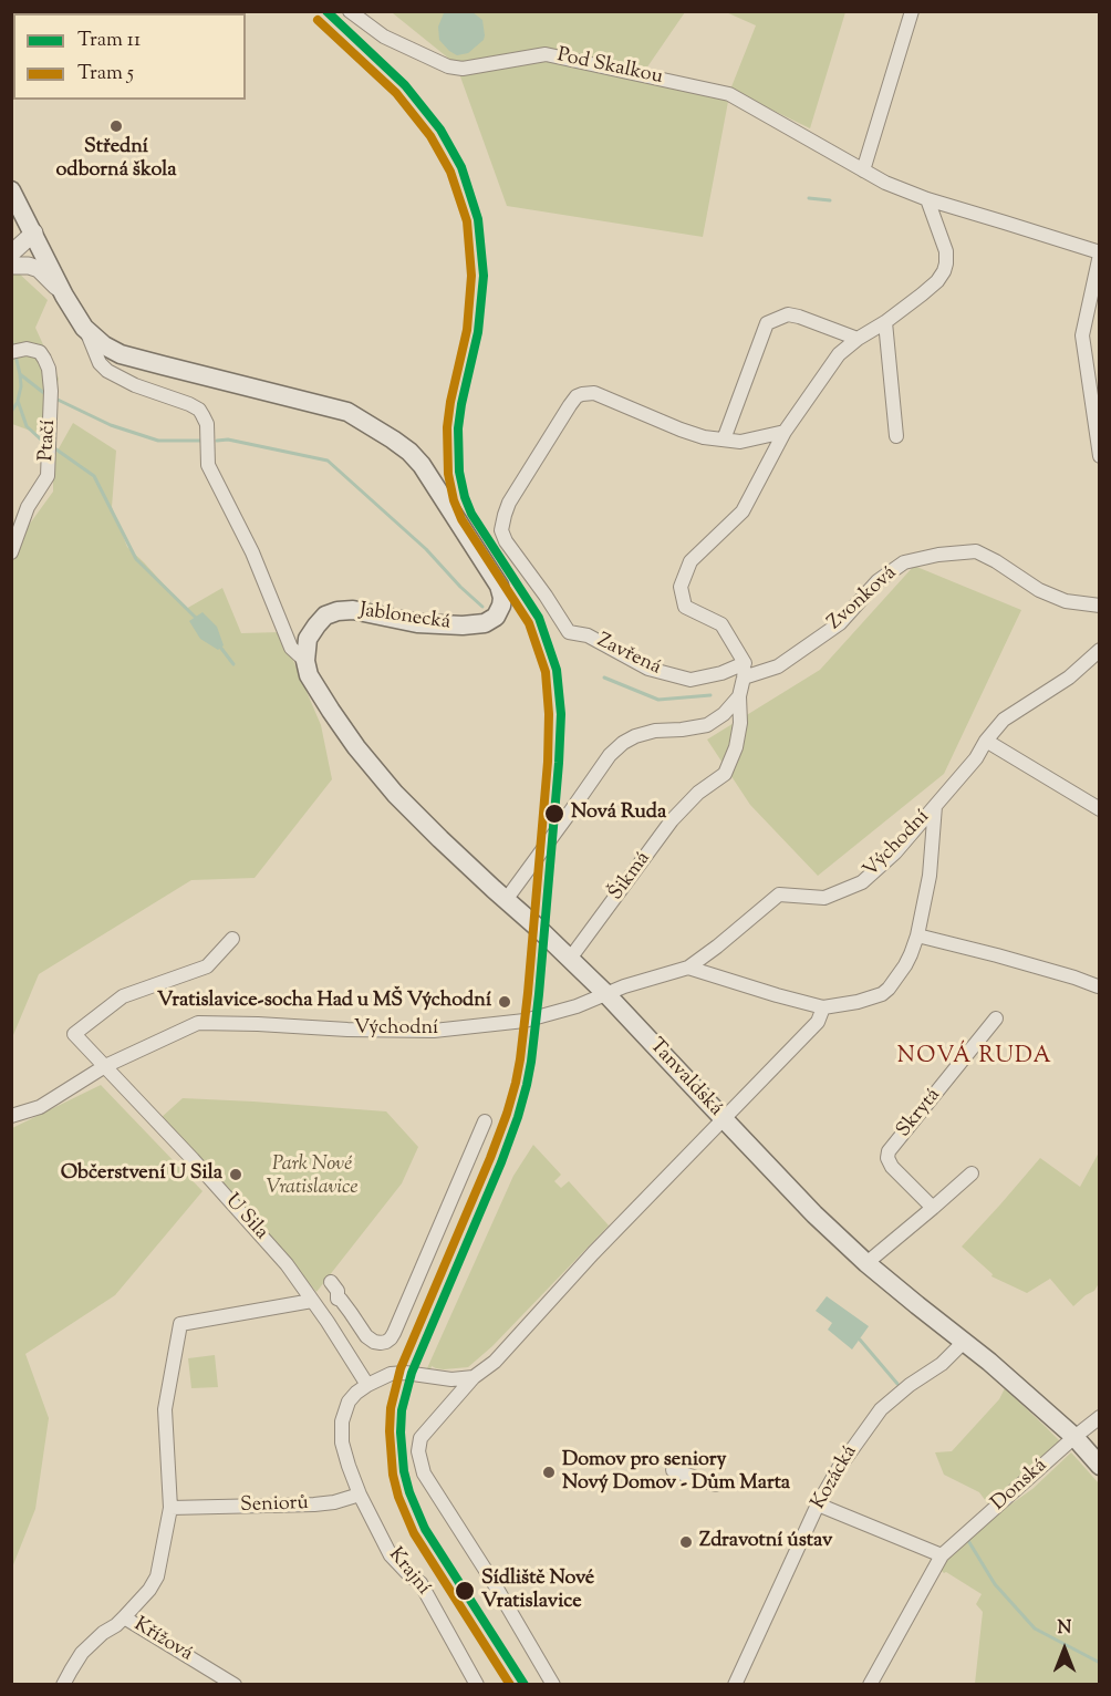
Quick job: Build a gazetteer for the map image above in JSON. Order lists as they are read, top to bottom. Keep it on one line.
{"streets":{"main road":["Jablonecká","Tanvaldská"],"street":["Pod Skalkou","Ptačí","Zvonková","Zavřená","Východní","Šikmá","Skrytá","U Sila","Kozácká","Donská","Seniorů","Krajní","Křížová"]},"crossings":[["Jablonecká","Tanvaldská"],["Východní","Tanvaldská"],["Východní","U Sila"],["Šikmá","Tanvaldská"],["Tanvaldská","Kozácká"],["Tanvaldská","Donská"],["Seniorů","Krajní"]],"districts":["NOVÁ RUDA"],"parks":["Park Nové Vratislavice"],"places":["Střední odborná škola","Nová Ruda","Vratislavice-socha Had u MŠ Východní","Občerstvení U Sila","Domov pro seniory Nový Domov - Dům Marta","Zdravotní ústav","Sídliště Nové Vratislavice"],"lines":["tram line 11","tram line 5"],"legend":["Tram 11","Tram 5"],"north":"top"}
